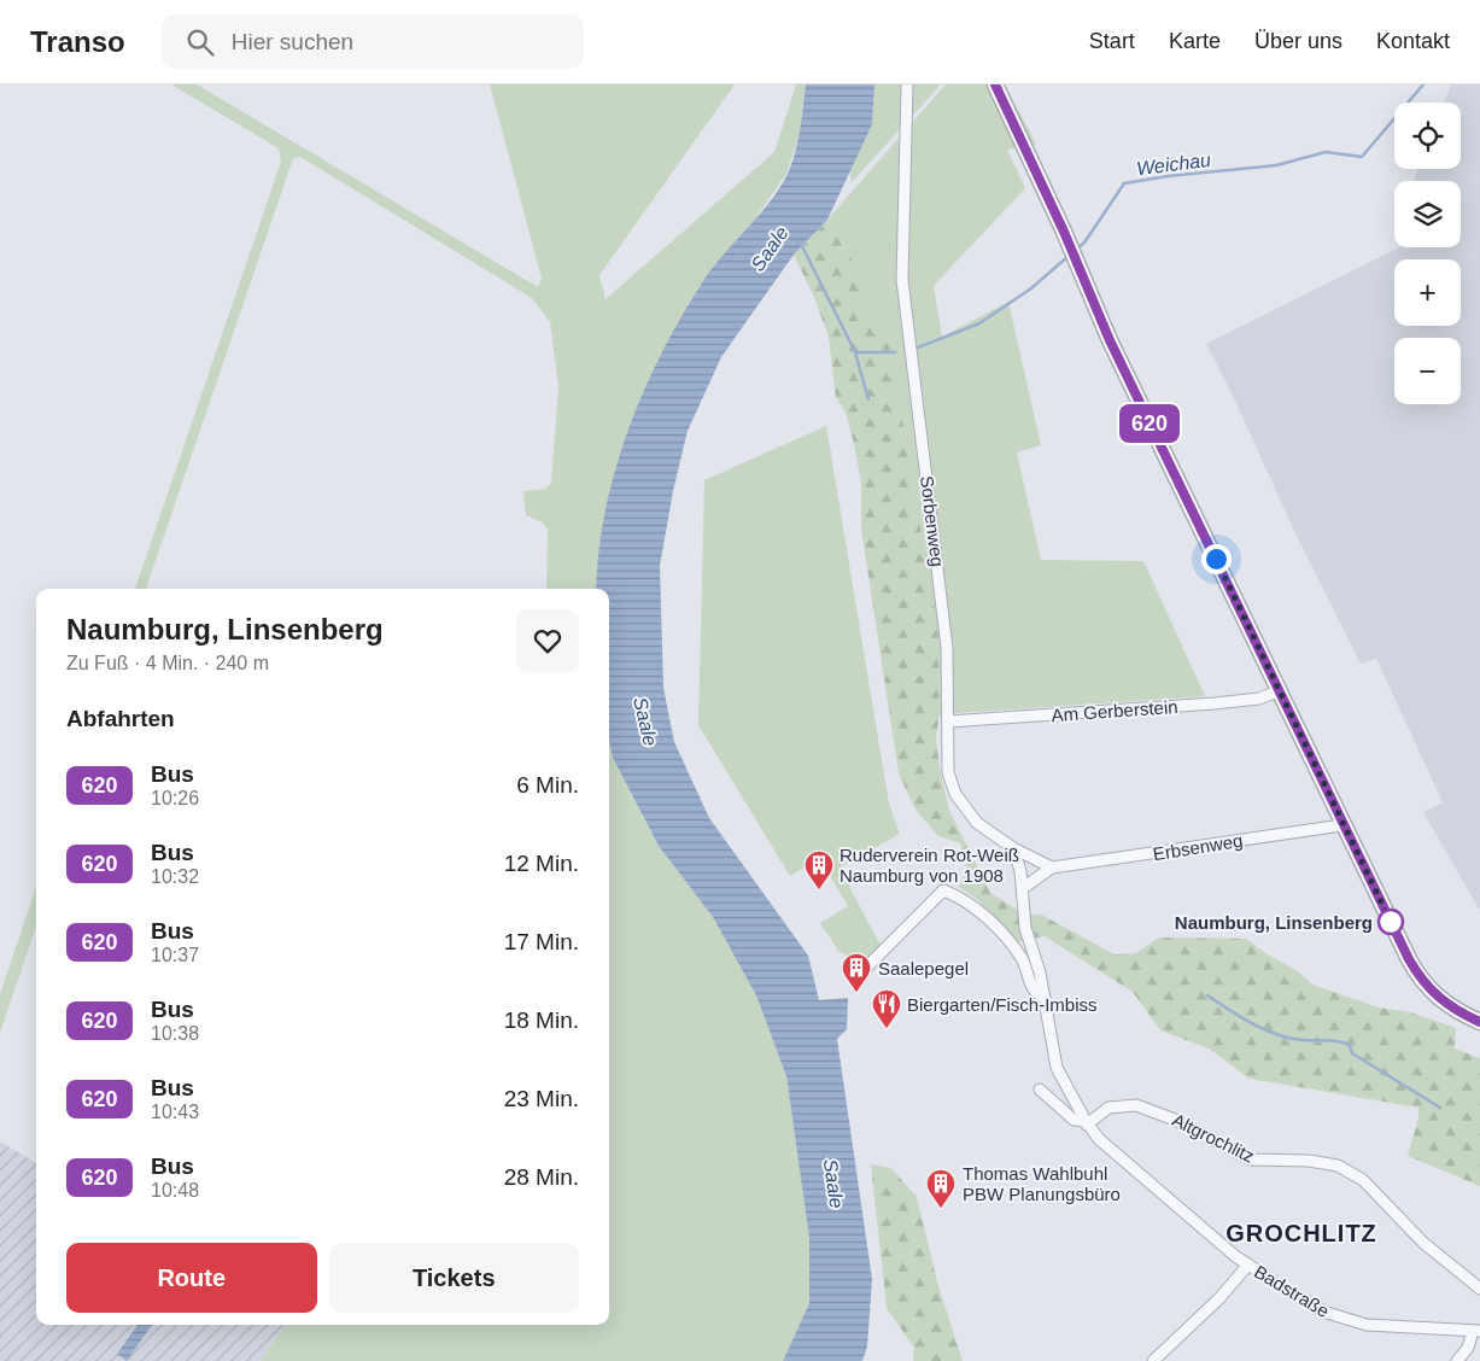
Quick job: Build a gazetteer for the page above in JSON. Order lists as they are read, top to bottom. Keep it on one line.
{"streets":{"street":["Sorbenweg","Am Gerberstein","Erbsenweg","Altgrochlitz","Badstraße"]},"crossings":[["Sorbenweg","Am Gerberstein"],["Sorbenweg","Erbsenweg"],["Altgrochlitz","Badstraße"]],"districts":["GROCHLITZ"],"water":["Weichau","Saale"],"places":{"building":["Ruderverein Rot-Weiß Naumburg von 1908","Saalepegel","Thomas Wahlbuhl PBW Planungsbüro"],"other":["Naumburg, Linsenberg"],"restaurant":["Biergarten/Fisch-Imbiss"]},"lines":["bus line 620"],"page":{"header":"Transo","search":"Hier suchen","nav":["Start","Karte","Über uns","Kontakt"],"on_map":"620","map_buttons":["+","−"],"heading":[["Naumburg, Linsenberg","Zu Fuß · 4 Min. · 240 m"],"Abfahrten"],"list":[{"mark":"620","name":"Bus","note":"10:26","value":"6 Min."},{"mark":"620","name":"Bus","note":"10:32","value":"12 Min."},{"mark":"620","name":"Bus","note":"10:37","value":"17 Min."},{"mark":"620","name":"Bus","note":"10:38","value":"18 Min."},{"mark":"620","name":"Bus","note":"10:43","value":"23 Min."},{"mark":"620","name":"Bus","note":"10:48","value":"28 Min."}],"buttons":["Route","Tickets"]}}
